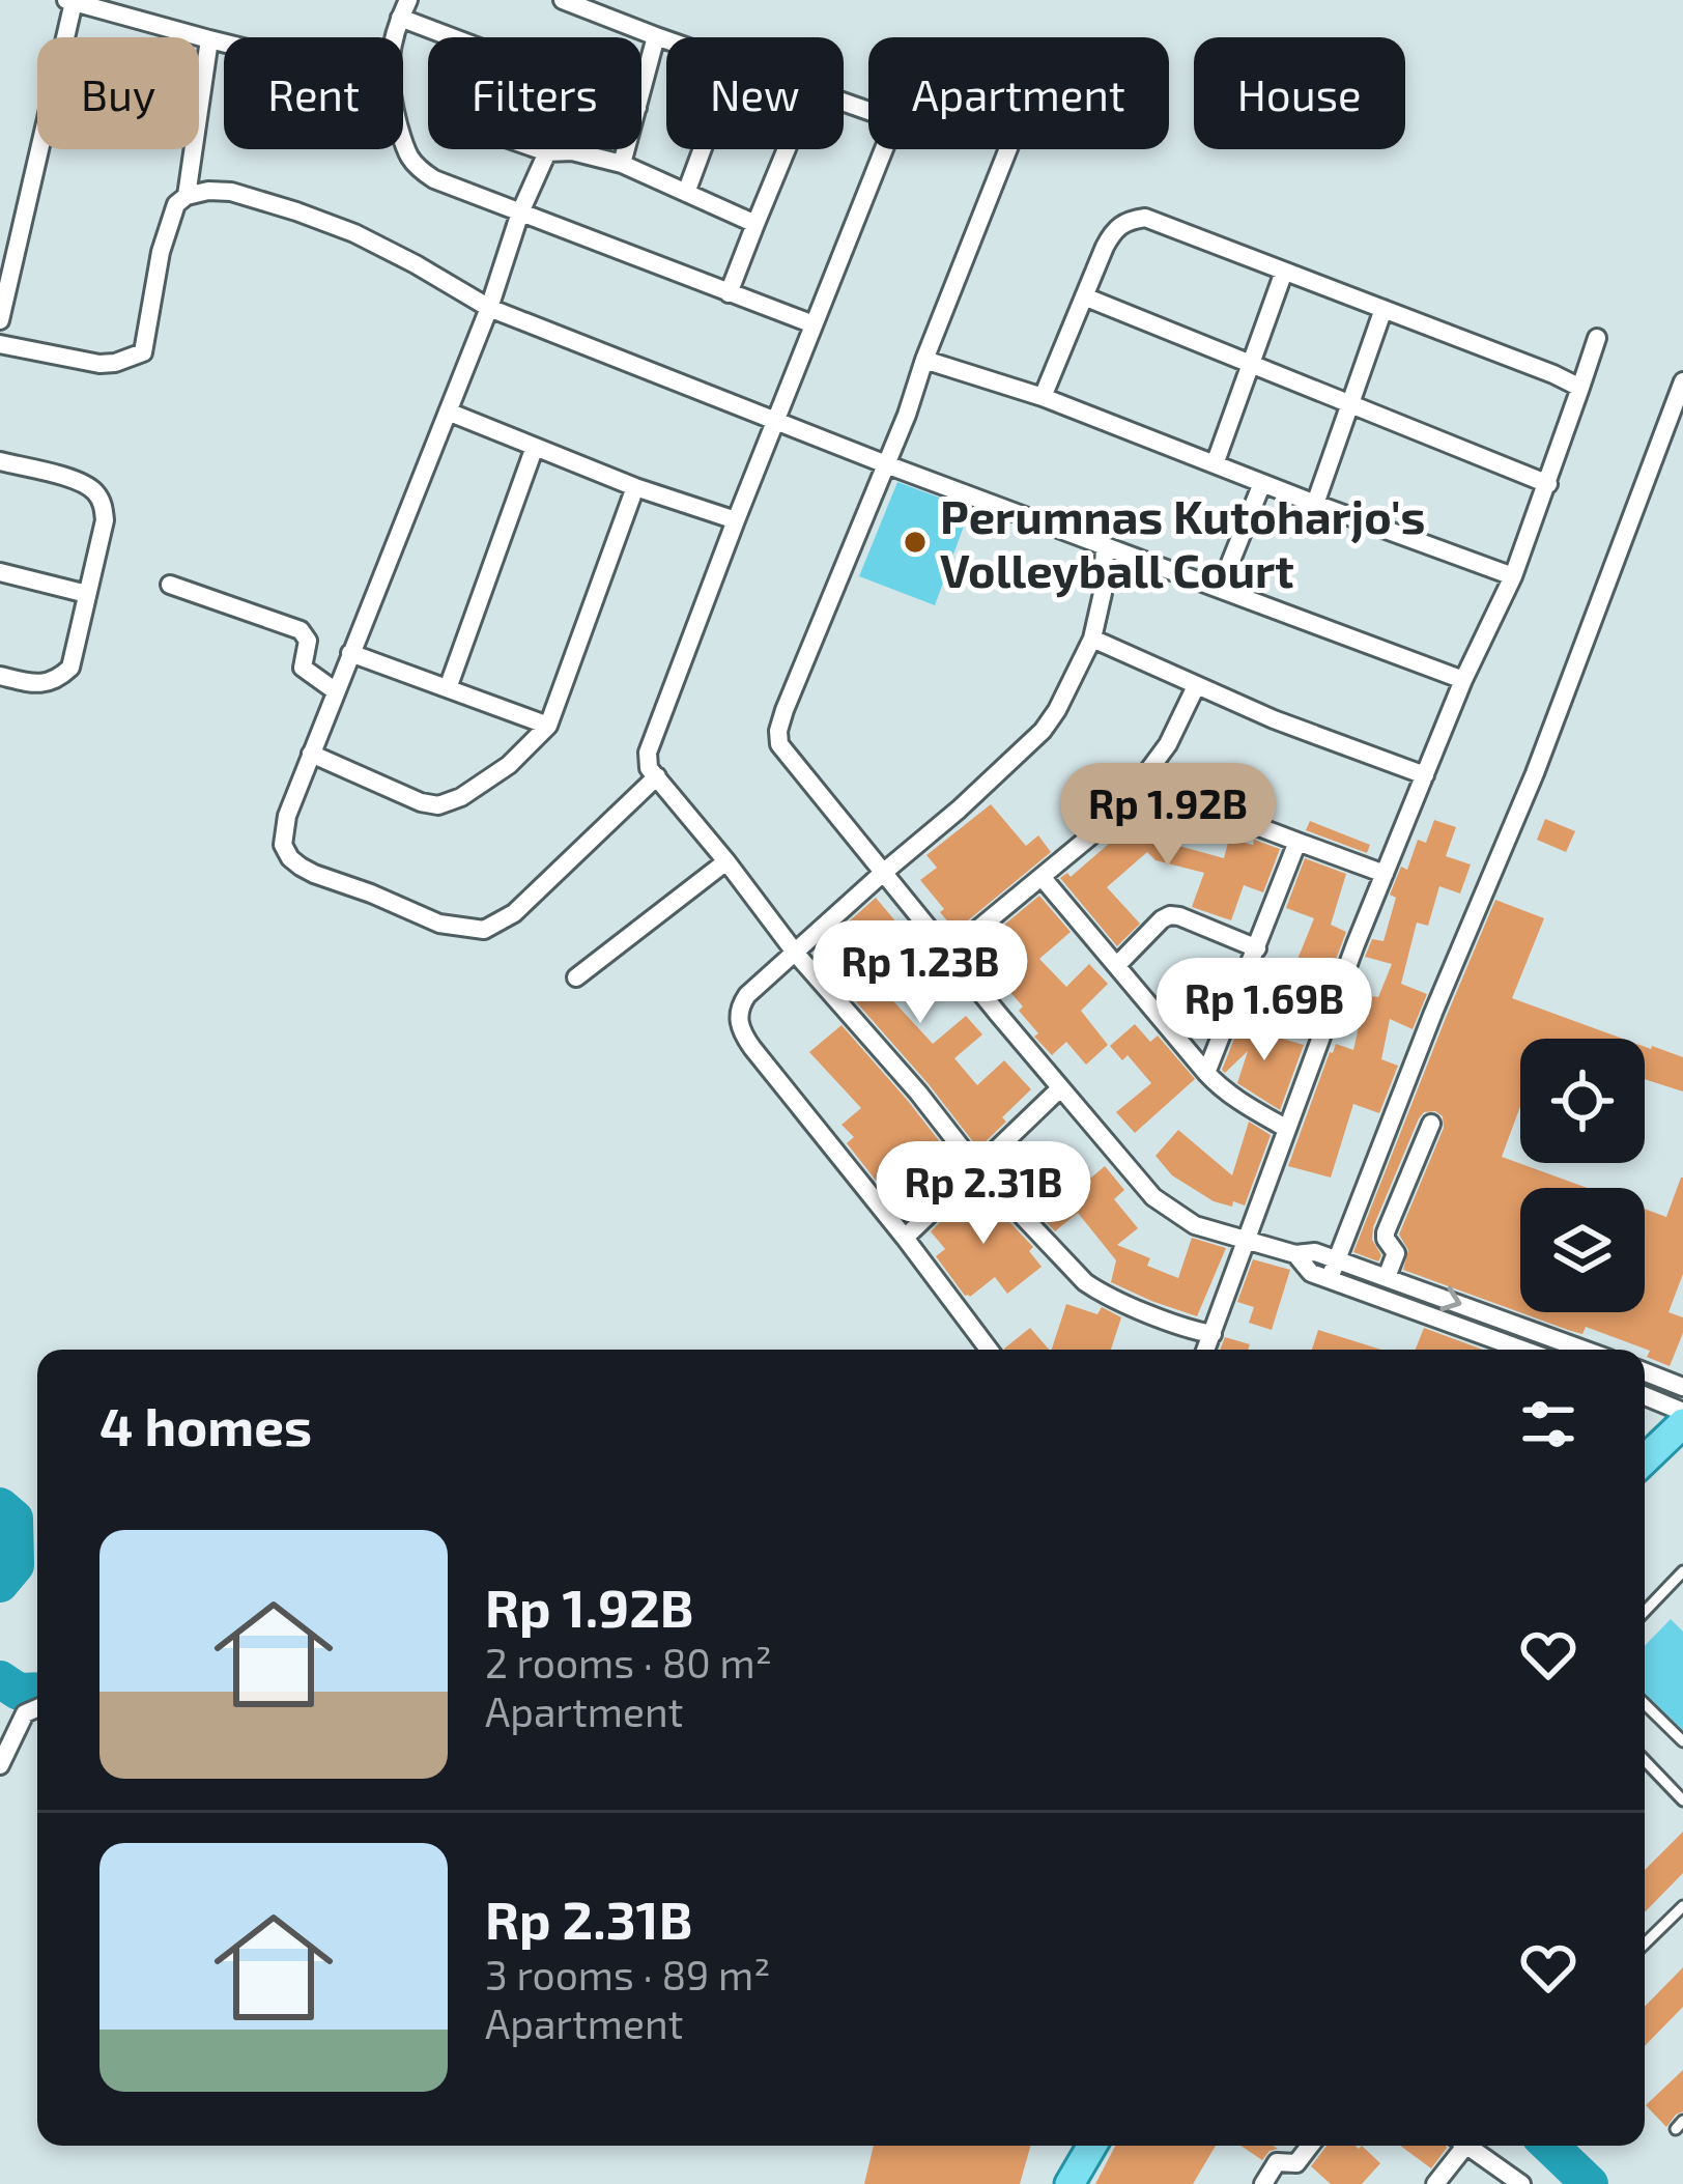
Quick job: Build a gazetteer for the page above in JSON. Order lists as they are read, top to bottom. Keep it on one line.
{"places":["Perumnas Kutoharjo's Volleyball Court"],"page":{"chip":["Buy","Rent","Filters","New","Apartment","House"],"price":["Rp 1.92B","Rp 1.23B","Rp 1.69B","Rp 2.31B"],"heading":"4 homes","list":[{"name":"Rp 1.92B","note":"2 rooms · 80 m² · Apartment"},{"name":"Rp 2.31B","note":"3 rooms · 89 m² · Apartment"}]}}
